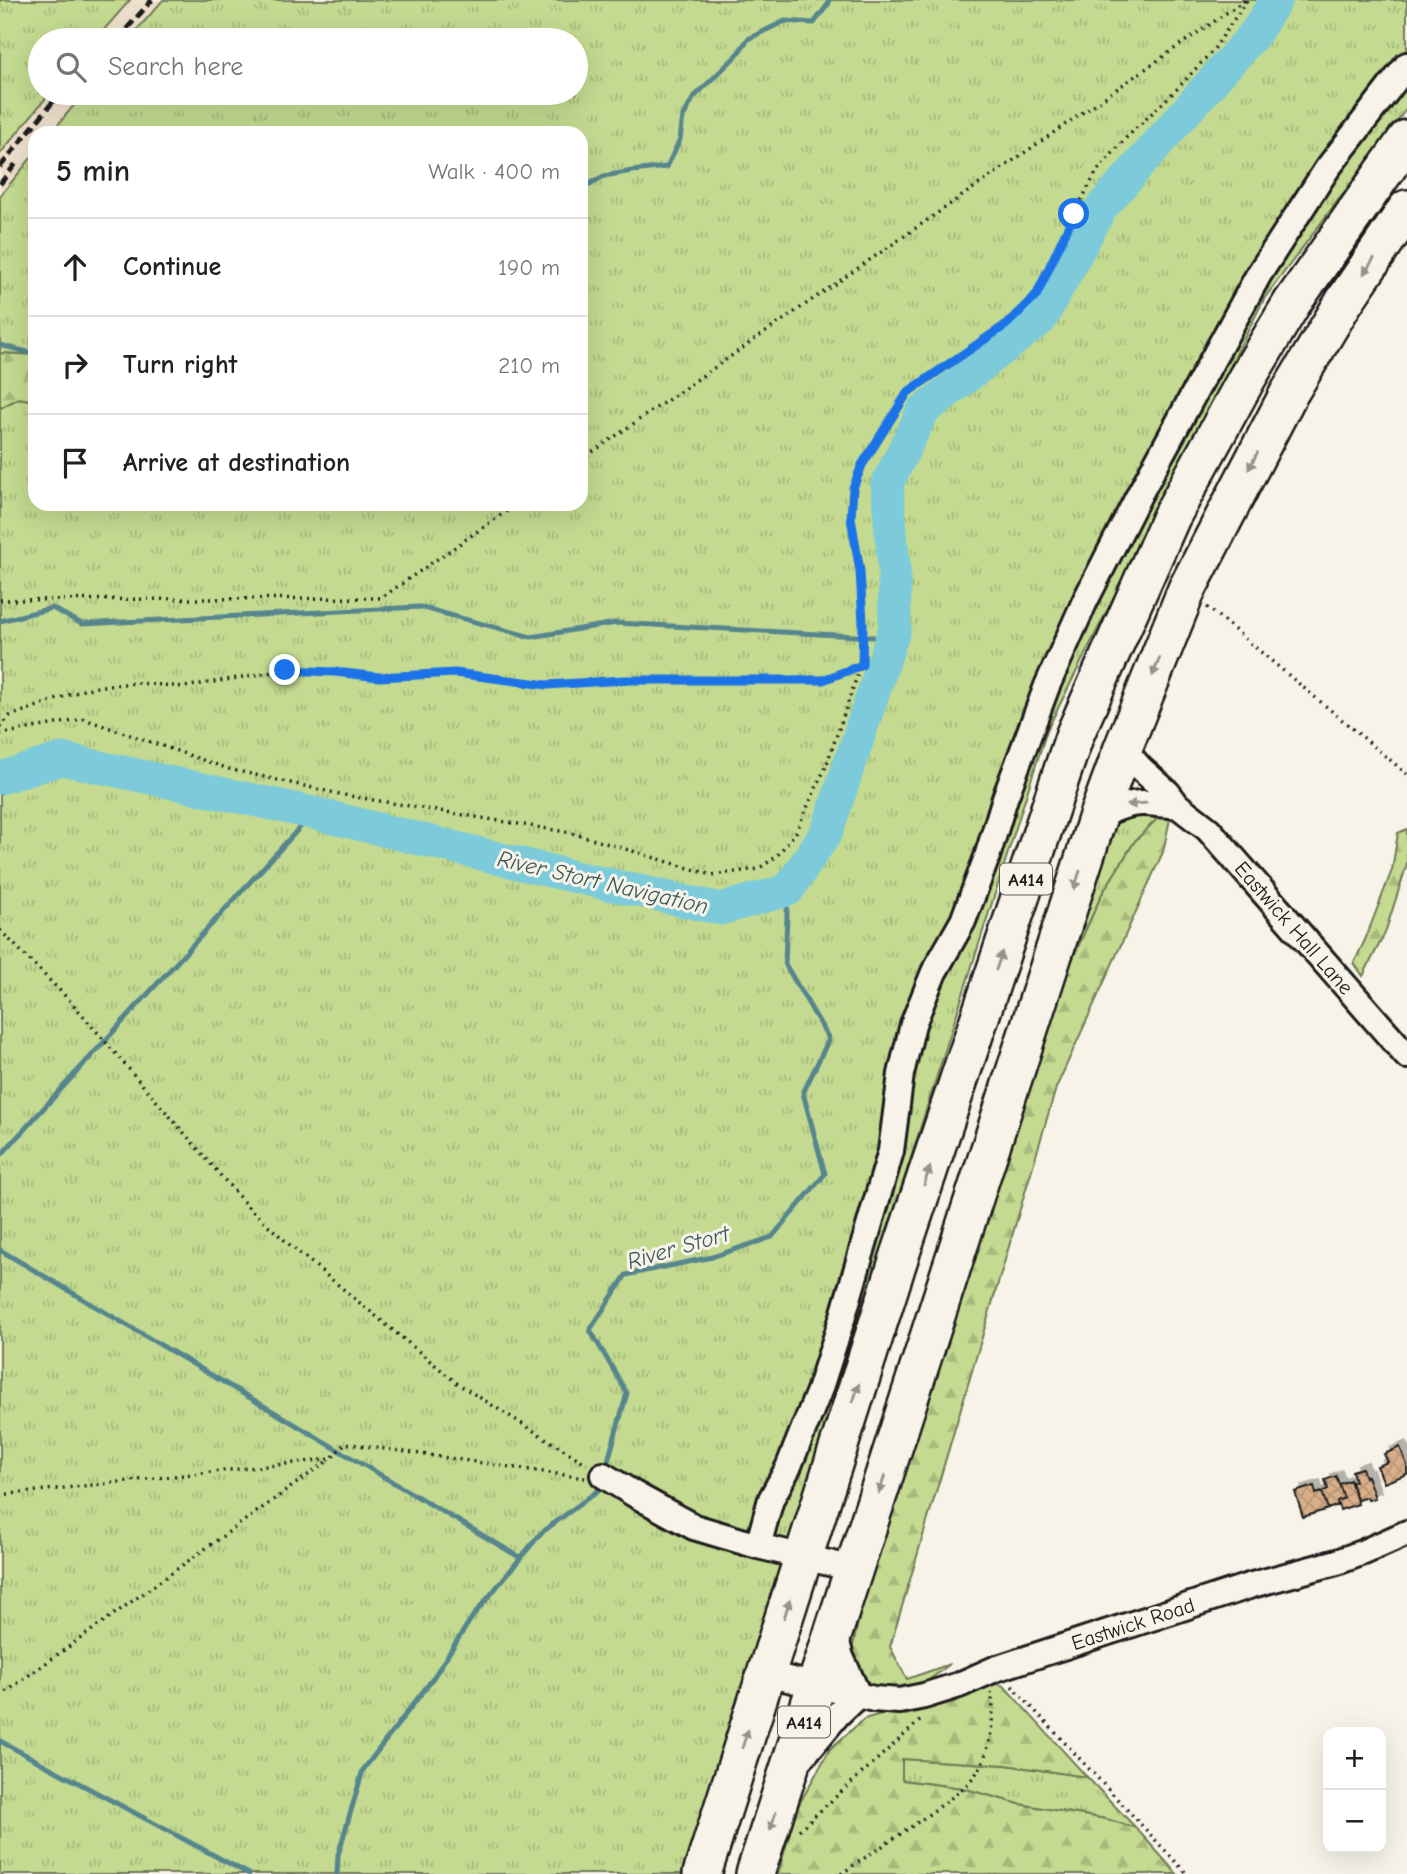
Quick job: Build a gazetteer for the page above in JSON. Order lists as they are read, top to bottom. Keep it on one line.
{"streets":{"highway":["A414"],"street":["Eastwick Hall Lane","Eastwick Road"]},"crossings":[["A414","Eastwick Hall Lane"],["A414","Eastwick Road"]],"water":["River Stort Navigation","River Stort"],"page":{"search":"Search here","heading":["5 min","Walk · 400 m"],"list":[["Continue","190 m"],["Turn right","210 m"],"Arrive at destination"],"map_buttons":["+","−"]}}
